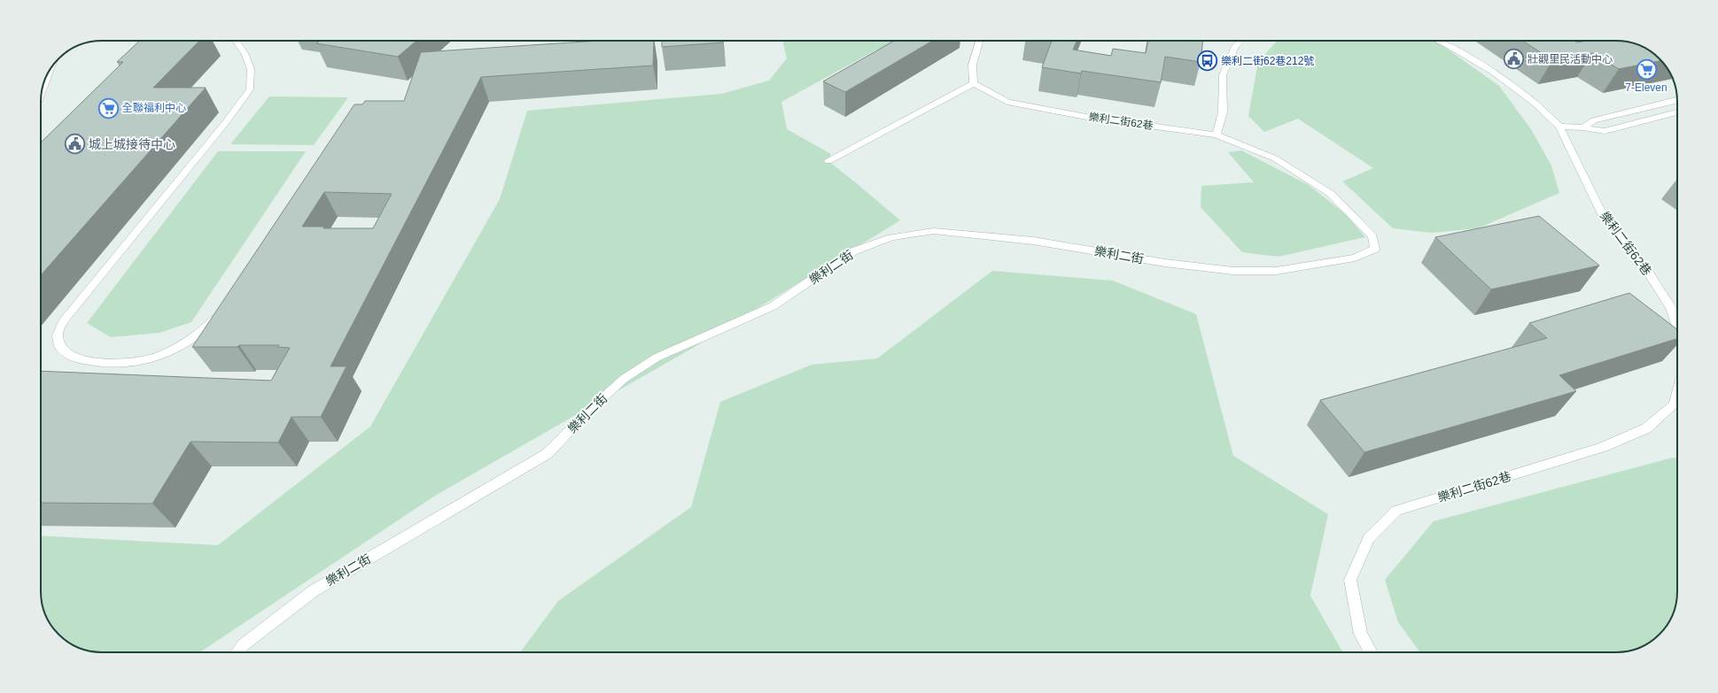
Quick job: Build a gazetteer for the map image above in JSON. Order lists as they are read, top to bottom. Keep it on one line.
{"streets":{"street":["樂利二街62巷","樂利二街"]},"crossings":[["樂利二街62巷","樂利二街"]],"places":{"public building":["壯觀里民活動中心","城上城接待中心"],"bus stop":["樂利二街62巷212號"],"supermarket":["7-Eleven","全聯福利中心"]}}
